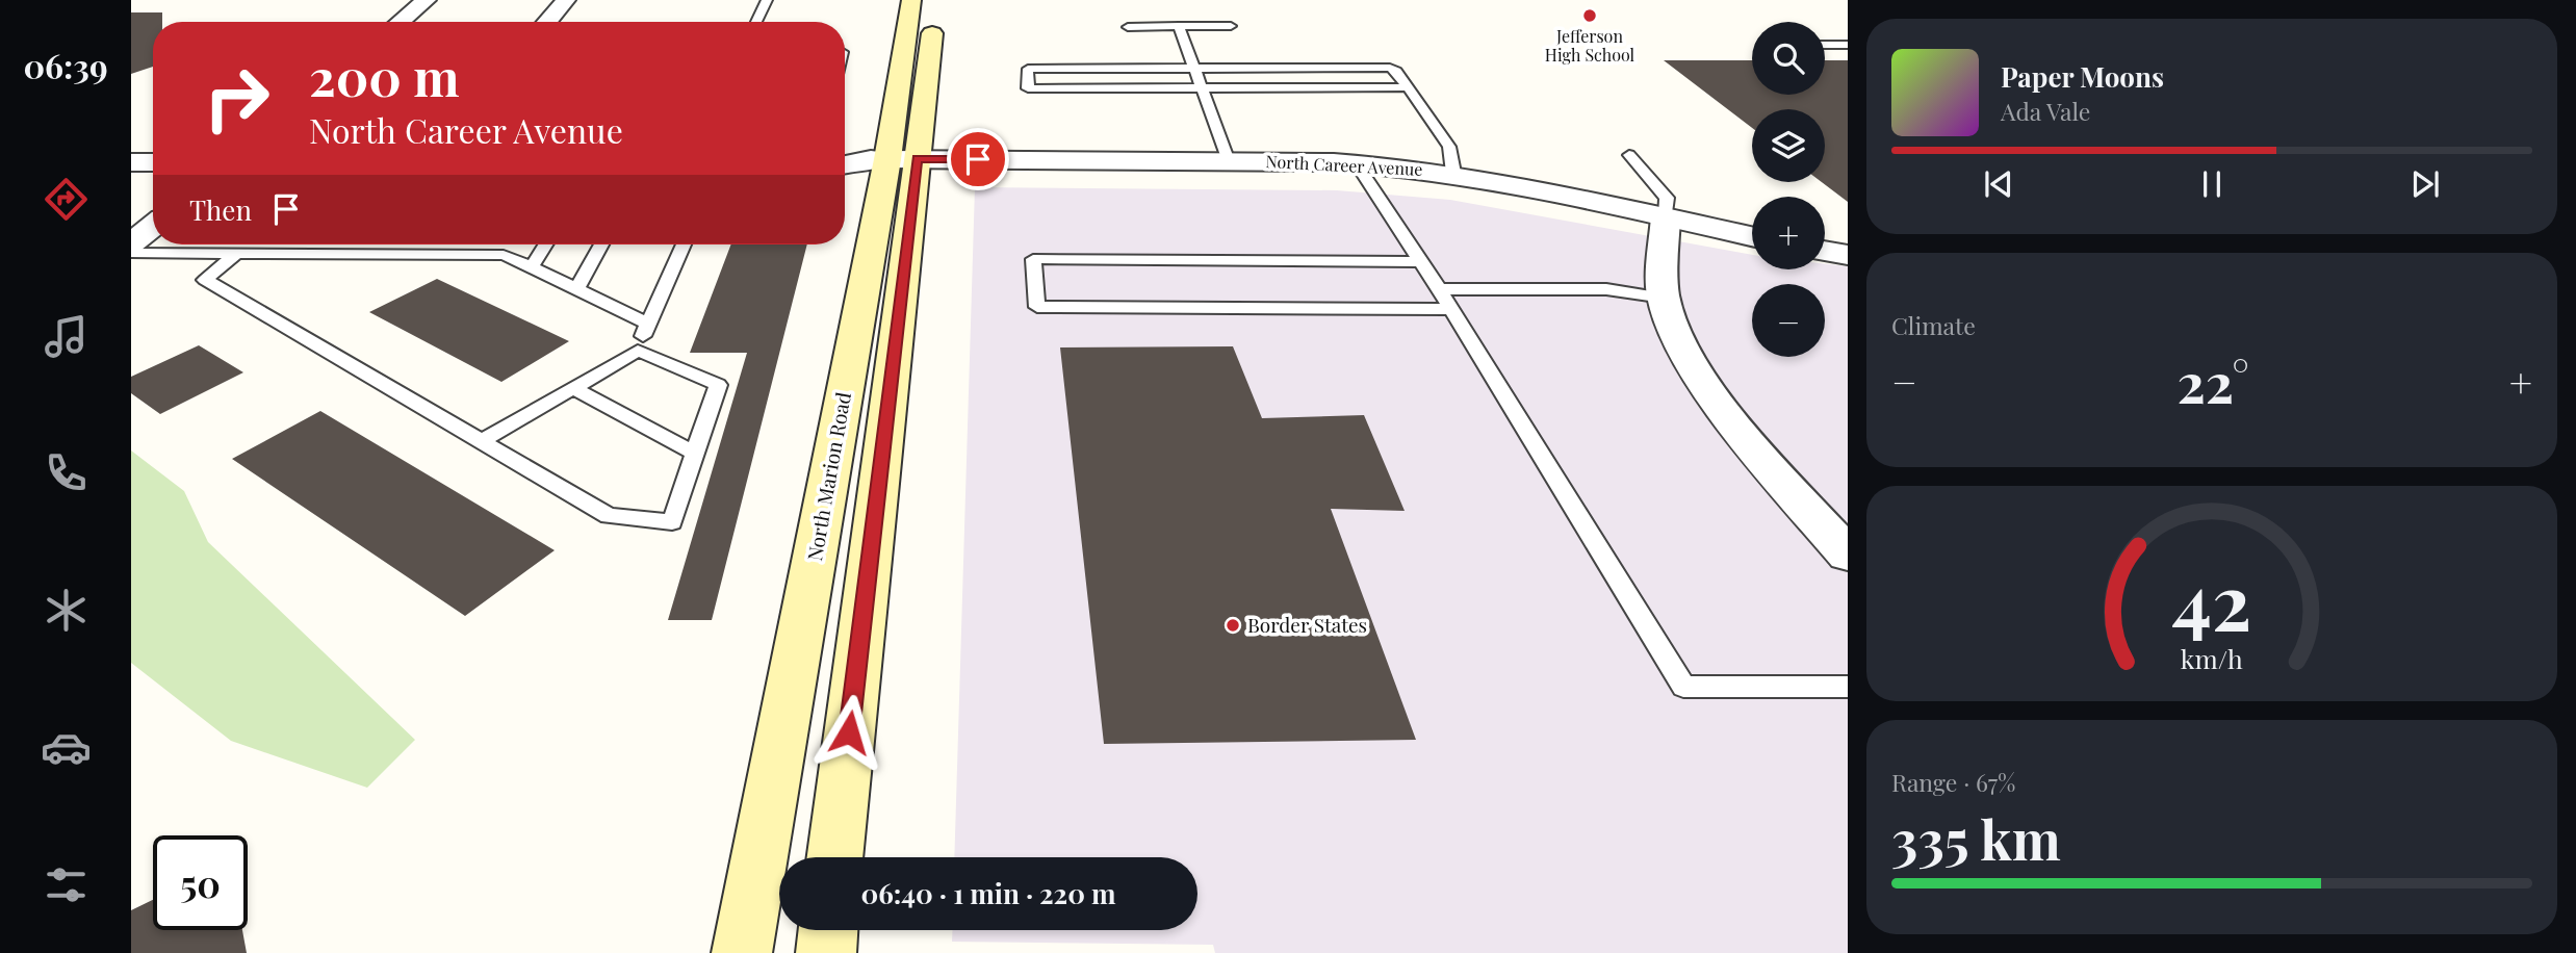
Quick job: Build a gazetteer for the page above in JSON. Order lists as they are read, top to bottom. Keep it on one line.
{"streets":{"main road":["North Marion Road"],"street":["North Career Avenue"]},"crossings":[["North Career Avenue","North Marion Road"]],"places":["Jefferson High School","Border States"],"page":{"tabs":"06:39","map_buttons":["+","−"],"turn":["200 m","North Career Avenue"],"song":["Paper Moons","Ada Vale"],"then":"Then","tile":["Climate",["Range · 67%","335 km"]],"heat":["−","22°","+"],"limit":"50","trip":"06:40 · 1 min · 220 m","gauge":["42","km/h"]}}
